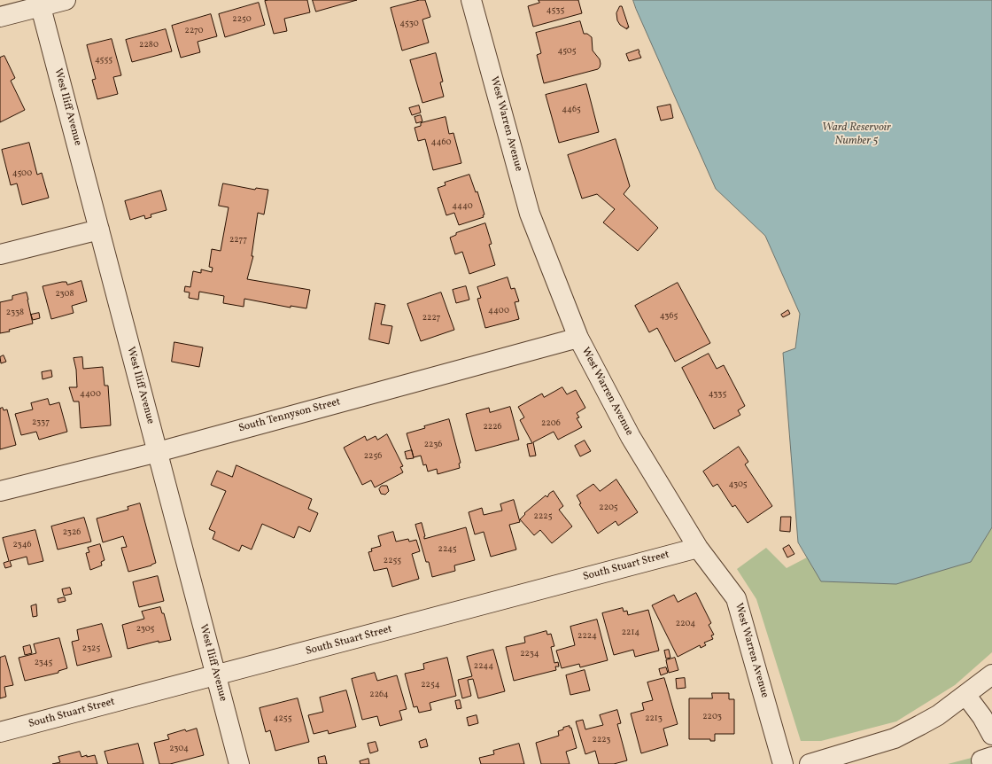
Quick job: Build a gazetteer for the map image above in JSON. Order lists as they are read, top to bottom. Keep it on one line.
{"streets":{"street":["West Iliff Avenue","West Warren Avenue","South Tennyson Street","South Stuart Street"]},"crossings":[["West Iliff Avenue","South Tennyson Street"],["West Iliff Avenue","South Stuart Street"],["West Warren Avenue","South Tennyson Street"],["West Warren Avenue","South Stuart Street"]],"water":["Ward Reservoir Number 5"],"house_numbers":["4535","2250","4530","2270","2280","4505","4555","4465","4460","4500","4440","2277","2308","4400","2338","4365","2227","4400","4335","2337","2206","2226","2236","2256","4305","2205","2225","2326","2346","2245","2255","2204","2305","2214","2224","2325","2234","2345","2244","2254","2264","2203","4255","2213","2223","2304"]}
